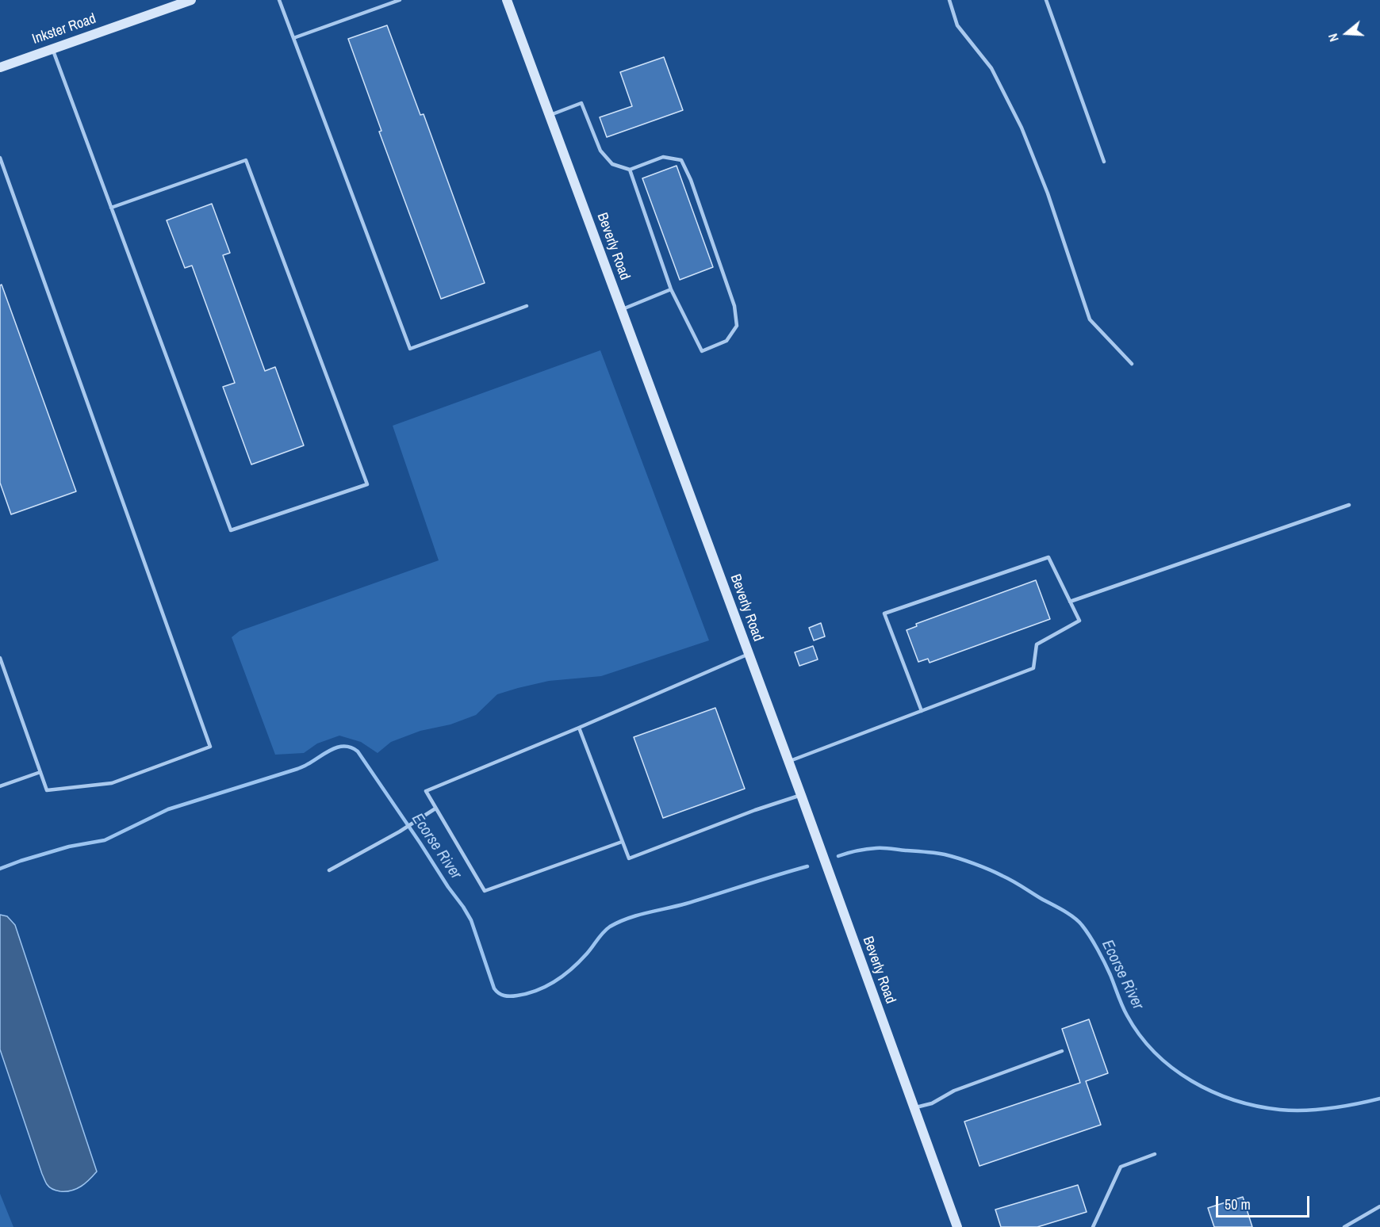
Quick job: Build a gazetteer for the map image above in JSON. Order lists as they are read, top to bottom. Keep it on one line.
{"streets":{"street":["Inkster Road","Beverly Road"]},"water":["Ecorse River"],"scale_bar":"50 m","north":"left"}
